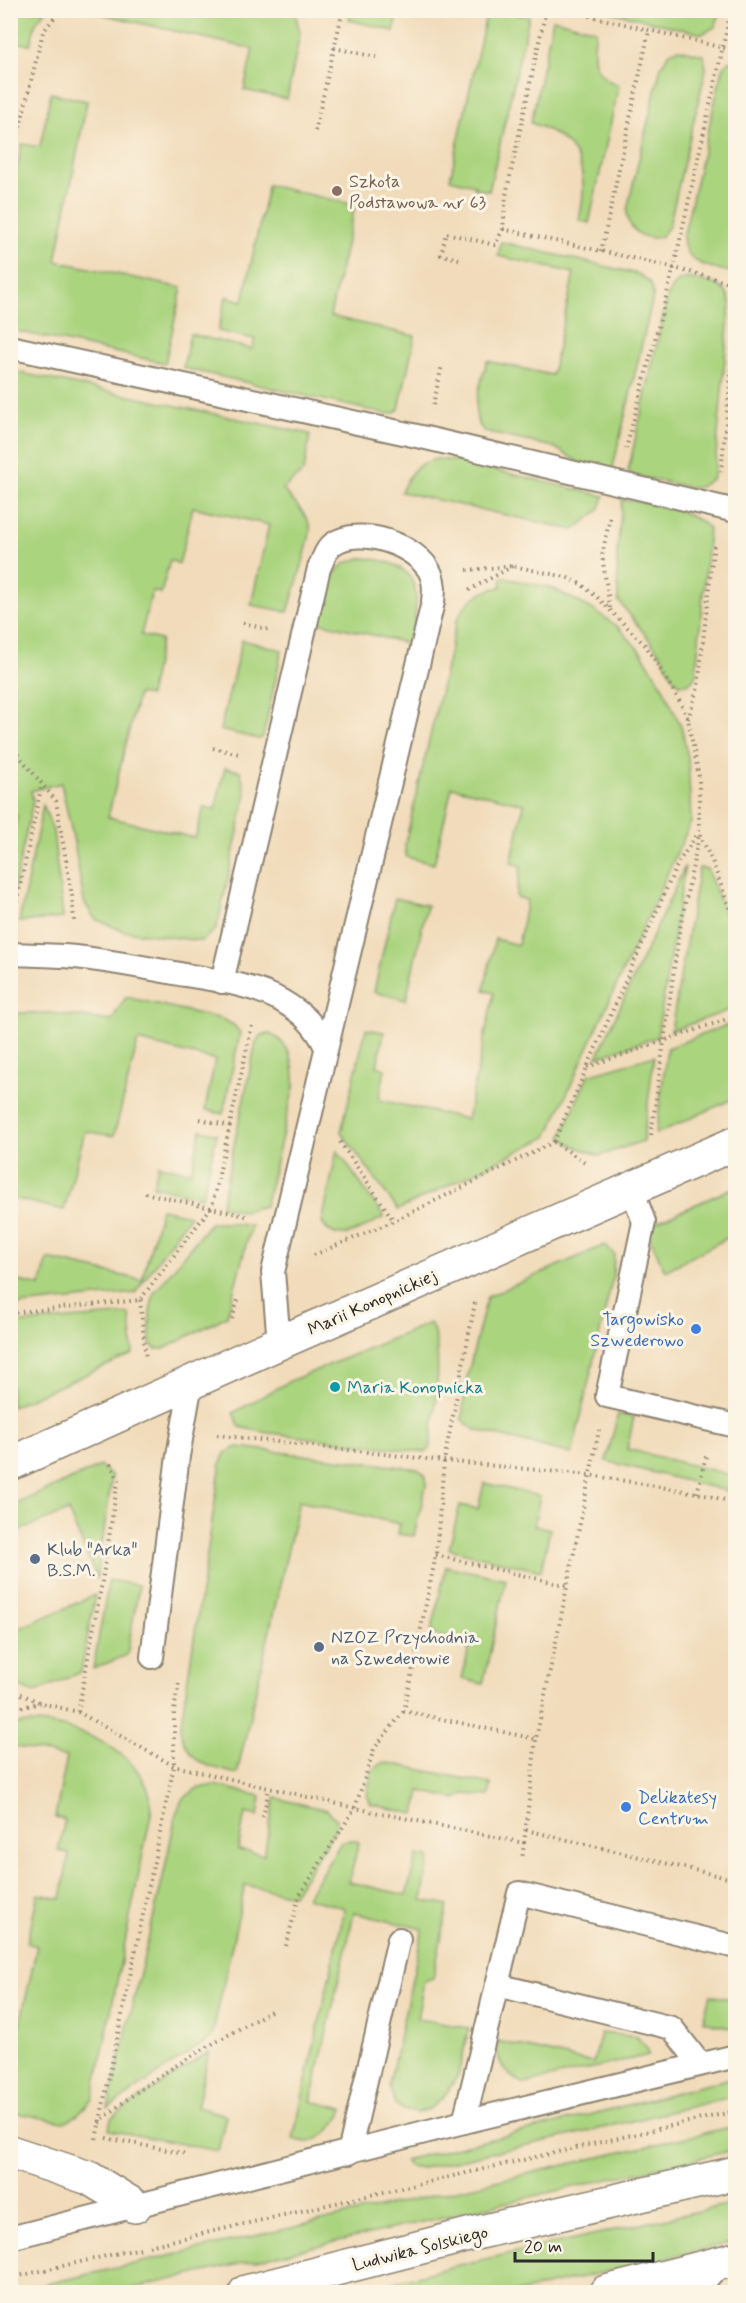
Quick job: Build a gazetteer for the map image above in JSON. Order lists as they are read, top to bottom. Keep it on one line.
{"streets":{"street":["Marii Konopnickiej","Ludwika Solskiego"]},"places":["Szkoła Podstawowa nr 63","Targowisko Szwederowo","Maria Konopnicka","Klub \"Arka\" B.S.M.","NZOZ Przychodnia na Szwederowie","Delikatesy Centrum"],"scale_bar":"20 m"}
